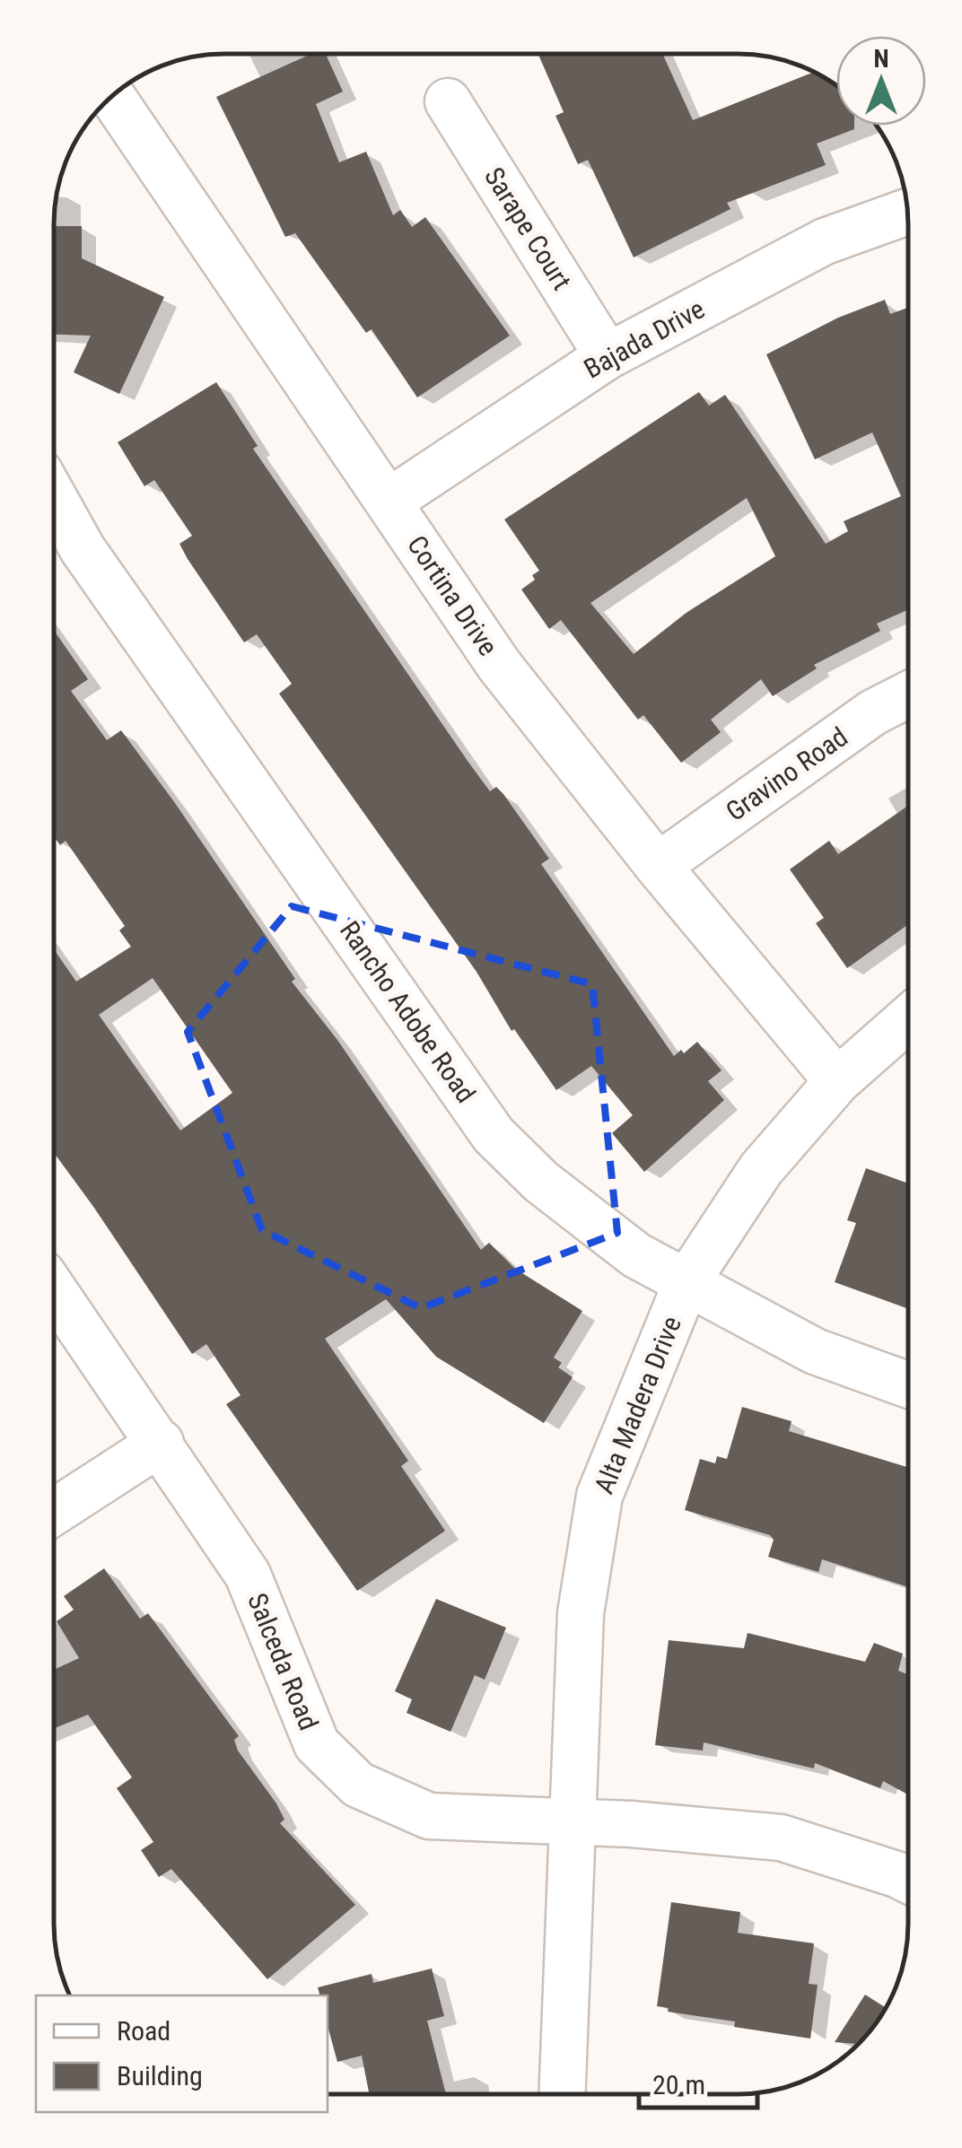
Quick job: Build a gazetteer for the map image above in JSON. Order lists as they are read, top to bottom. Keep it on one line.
{"streets":{"street":["Sarape Court","Bajada Drive","Cortina Drive","Gravino Road","Rancho Adobe Road","Alta Madera Drive","Salceda Road"]},"crossings":[["Sarape Court","Bajada Drive"],["Bajada Drive","Cortina Drive"],["Cortina Drive","Gravino Road"],["Cortina Drive","Alta Madera Drive"],["Rancho Adobe Road","Alta Madera Drive"],["Alta Madera Drive","Salceda Road"]],"legend":["Road","Building"],"scale_bar":"20 m","north":"top"}
